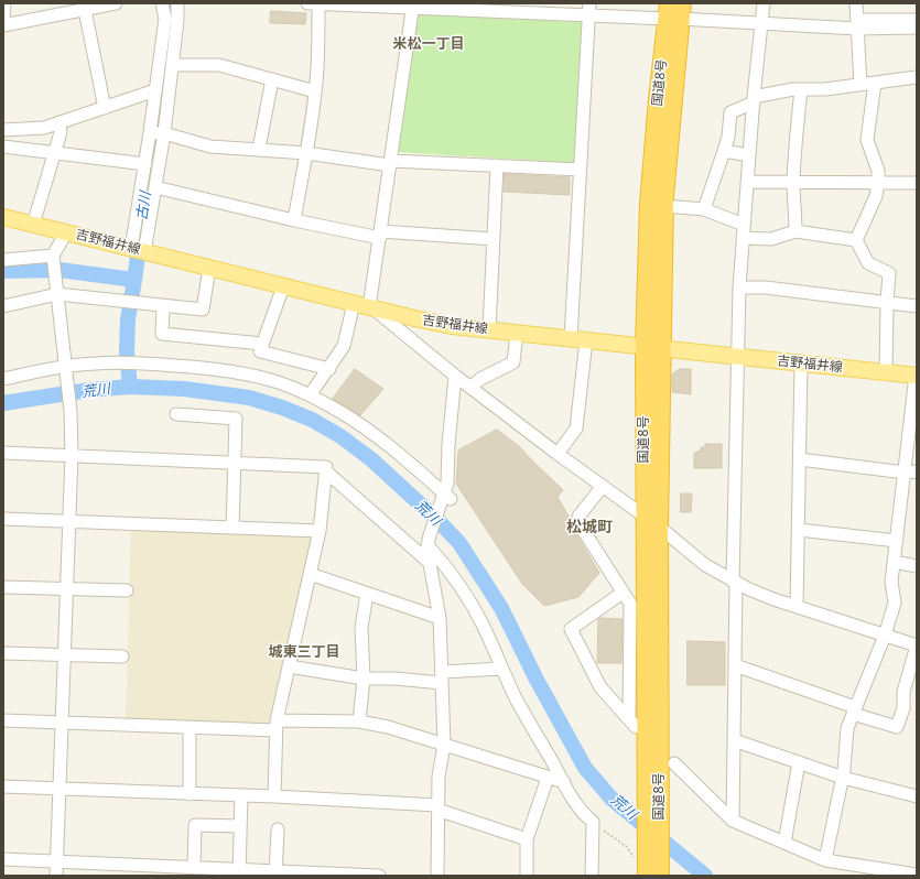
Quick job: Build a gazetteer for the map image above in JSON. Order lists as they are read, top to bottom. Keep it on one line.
{"streets":{"highway":["国道8号"],"main road":["吉野福井線"]},"crossings":[["国道8号","吉野福井線"]],"districts":["米松一丁目","松城町","城東三丁目"],"water":["古川","荒川"]}
